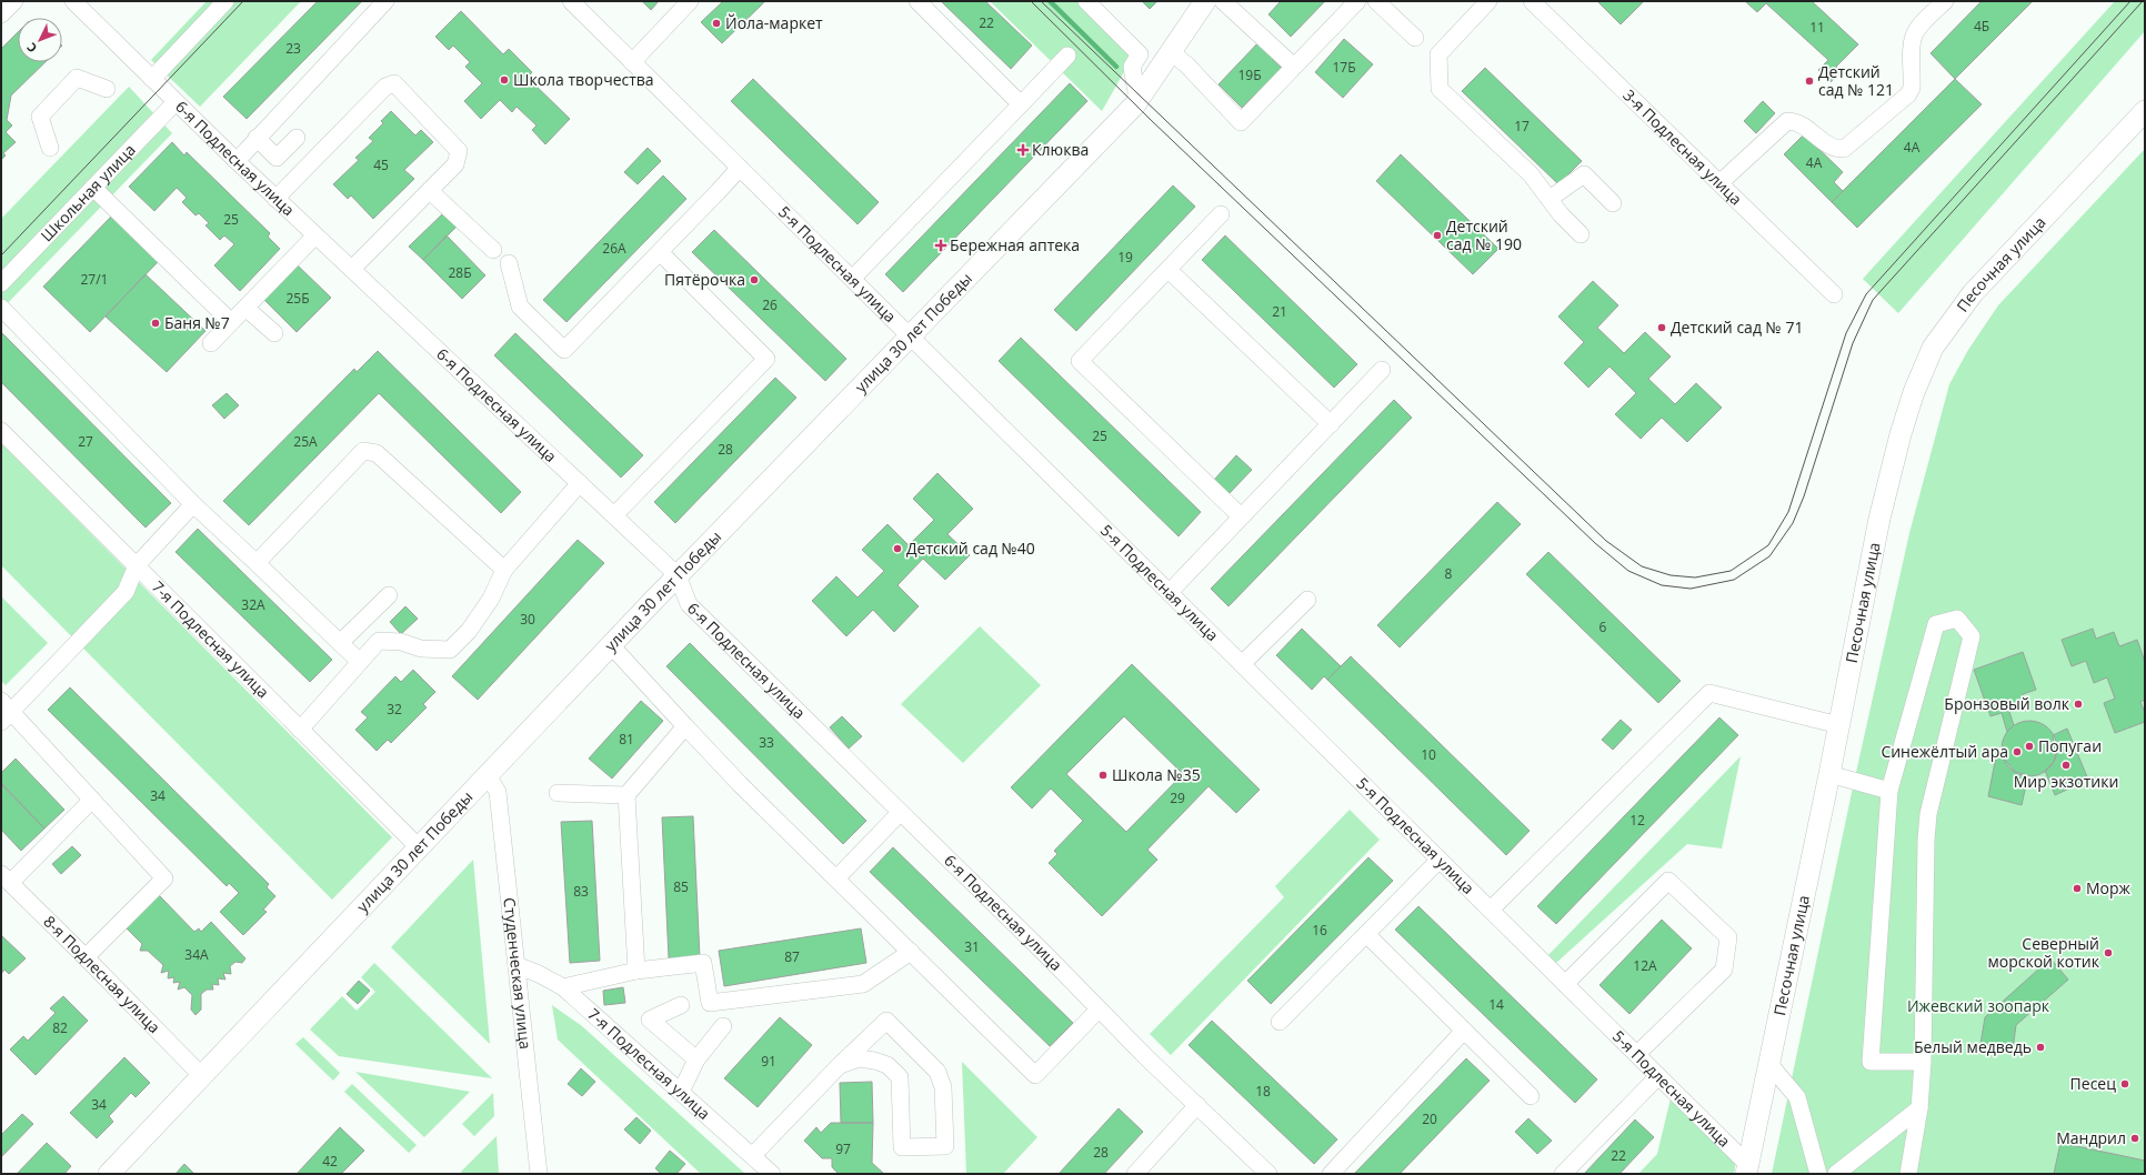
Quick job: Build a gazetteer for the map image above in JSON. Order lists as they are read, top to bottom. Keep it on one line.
{"streets":{"main road":["Песочная улица","улица 30 лет Победы"],"street":["3-я Подлесная улица","6-я Подлесная улица","Школьная улица","5-я Подлесная улица","7-я Подлесная улица","Студенческая улица","8-я Подлесная улица"]},"crossings":[["6-я Подлесная улица","Школьная улица"],["6-я Подлесная улица","улица 30 лет Победы"],["5-я Подлесная улица","Песочная улица"],["5-я Подлесная улица","улица 30 лет Победы"],["улица 30 лет Победы","7-я Подлесная улица"],["улица 30 лет Победы","Студенческая улица"],["улица 30 лет Победы","8-я Подлесная улица"],["7-я Подлесная улица","Студенческая улица"]],"parks":["Ижевский зоопарк"],"places":{"other":["Йола-маркет","Школа творчества","Детский сад № 121","Детский сад № 190","Пятёрочка","Баня №7","Детский сад № 71","Детский сад №40","Бронзовый волк","Попугаи","Синежёлтый ара","Мир экзотики","Школа №35","Морж","Северный морской котик","Белый медведь","Песец","Мандрил"],"health":["Клюква","Бережная аптека"]},"house_numbers":["22","4Б","11","23","17Б","19Б","17","4А","4А","45","25","26А","19","28Б","27/1","25Б","26","21","25","27","25А","28","8","32А","30","6","32","81","33","10","34","29","12","85","83","16","31","34А","87","12А","14","82","91","18","34","20","97","28","22","42"],"north":"bottom left"}
